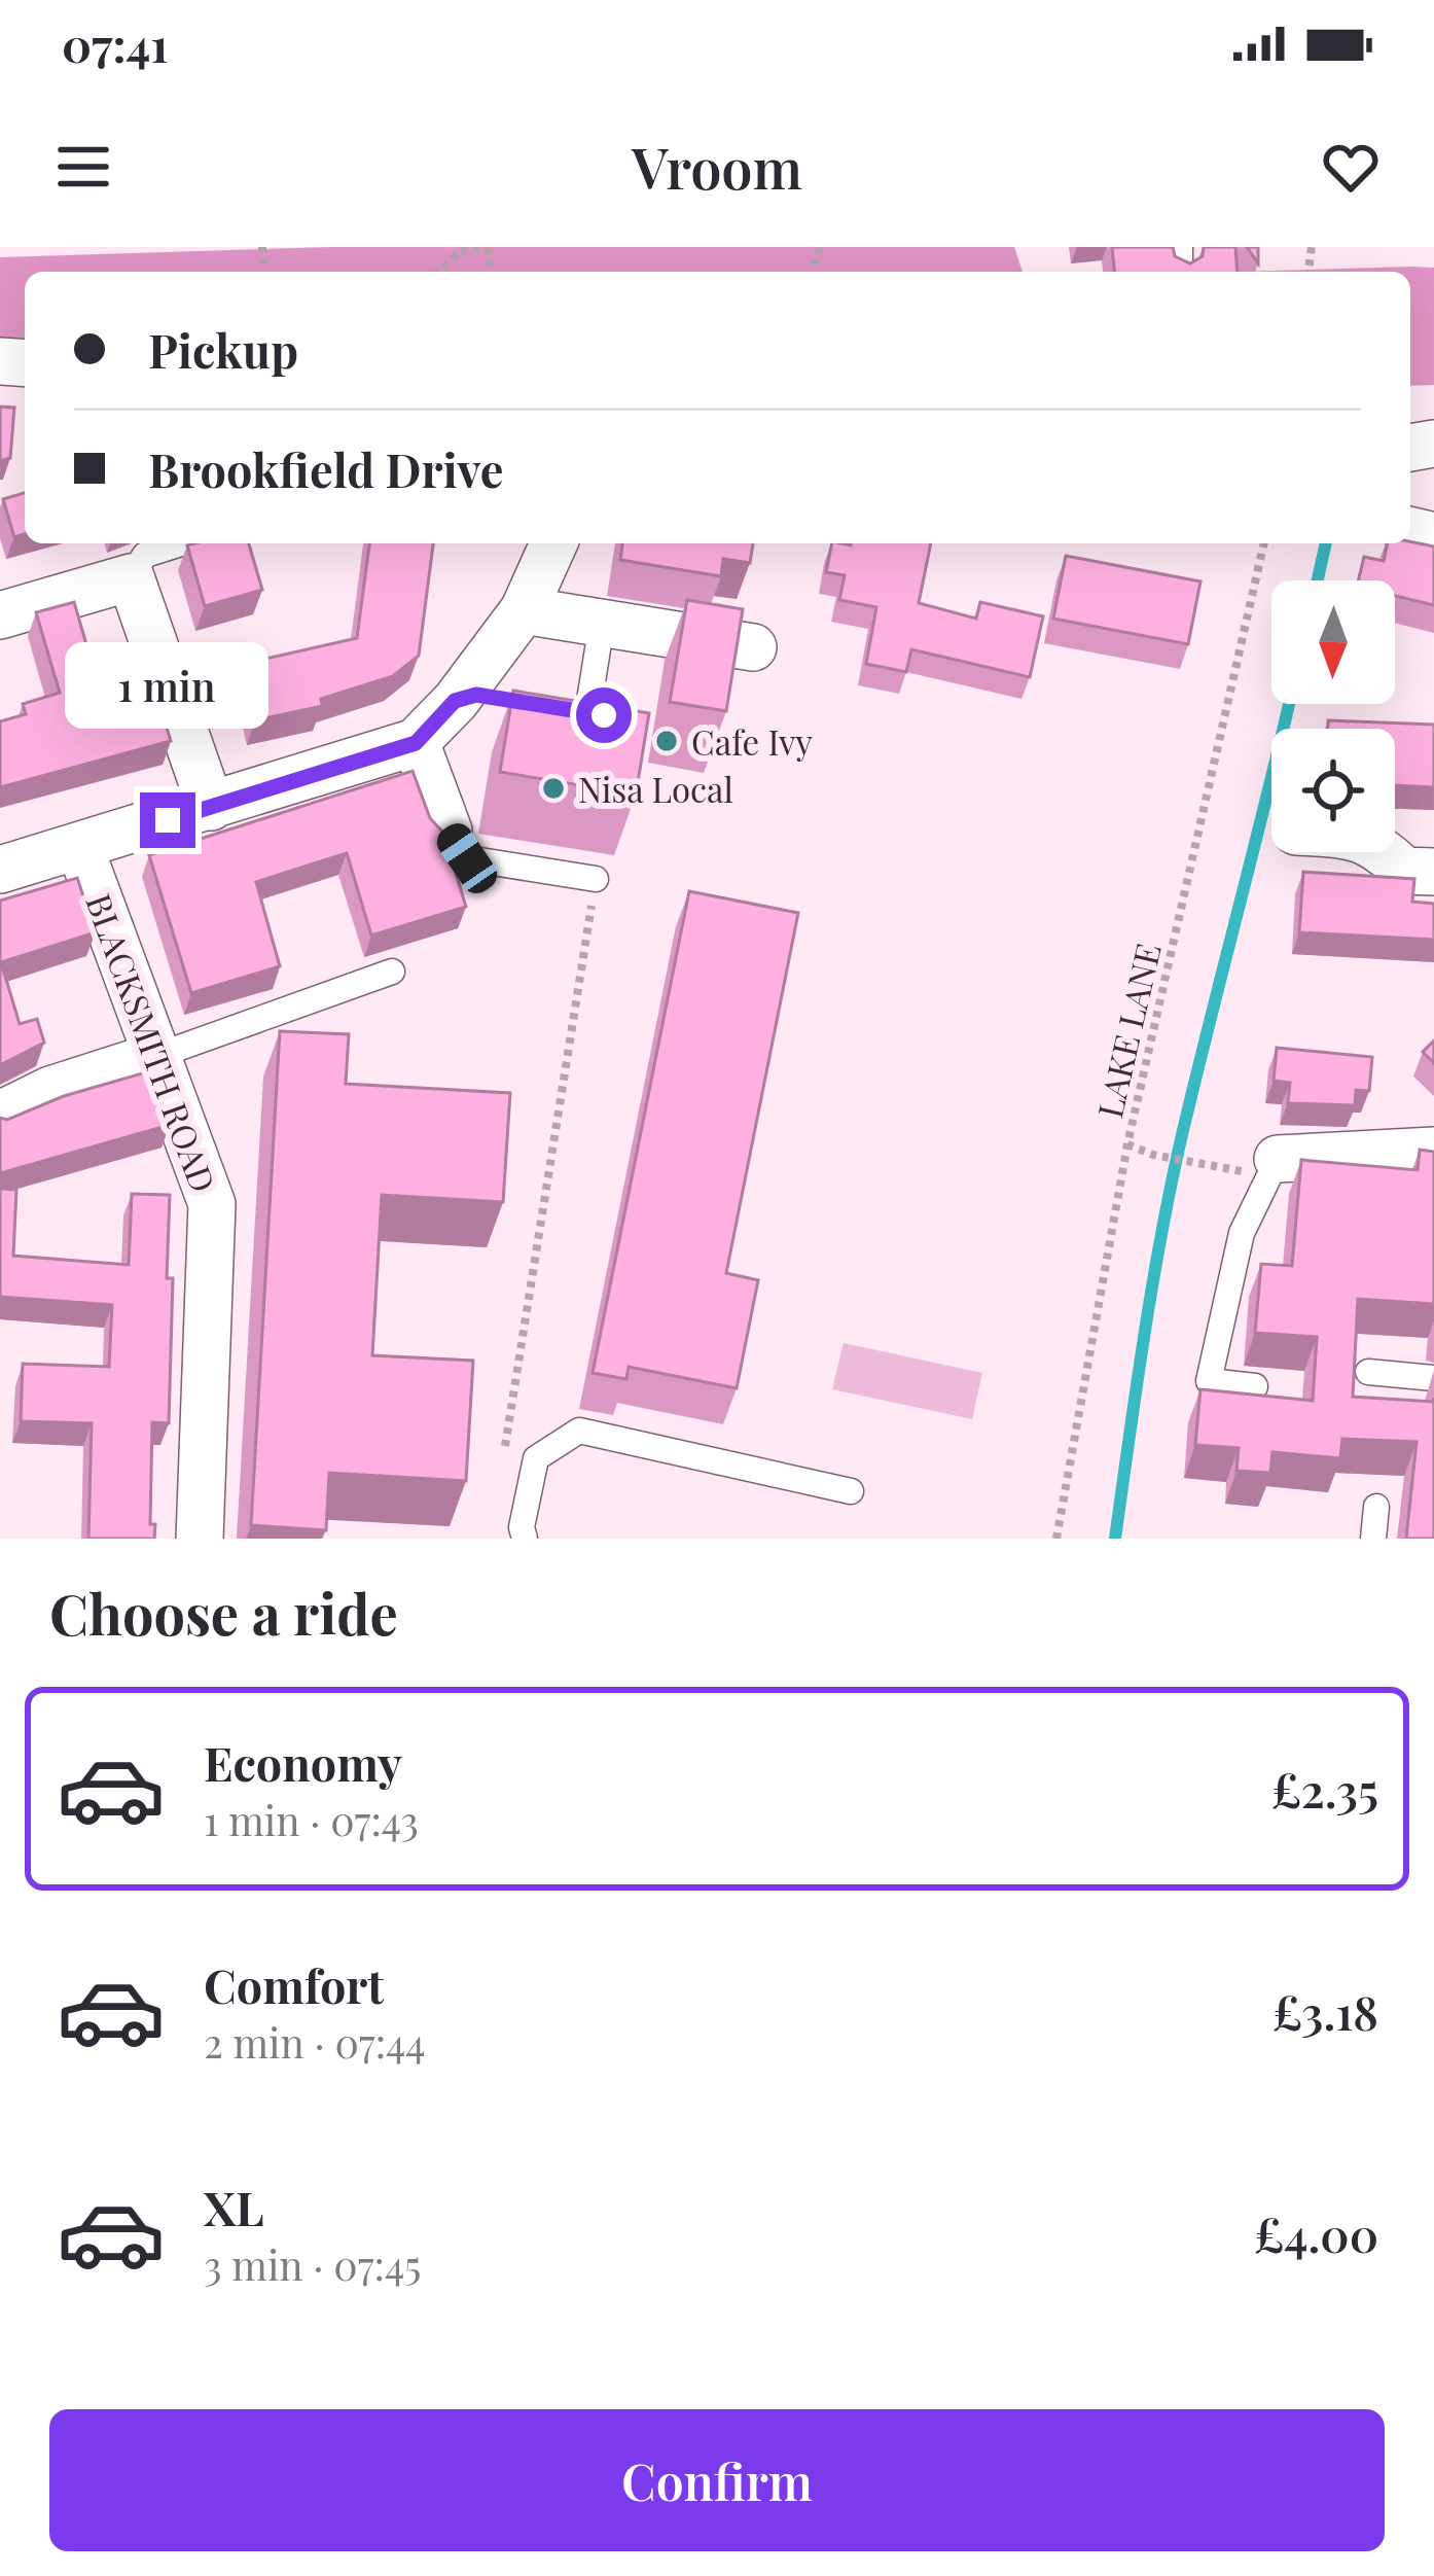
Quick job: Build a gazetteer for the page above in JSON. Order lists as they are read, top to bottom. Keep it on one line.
{"streets":{"street":["BLACKSMITH ROAD"],"path":["LAKE LANE"]},"places":["Cafe Ivy","Nisa Local"],"north":"bottom","page":{"status":"07:41","header":"Vroom","banner":["Pickup","Brookfield Drive"],"bubble":"1 min","heading":"Choose a ride","list":[{"name":"Economy","note":"1 min · 07:43","value":"£2.35"},{"name":"Comfort","note":"2 min · 07:44","value":"£3.18"},{"name":"XL","note":"3 min · 07:45","value":"£4.00"}],"buttons":"Confirm"}}
